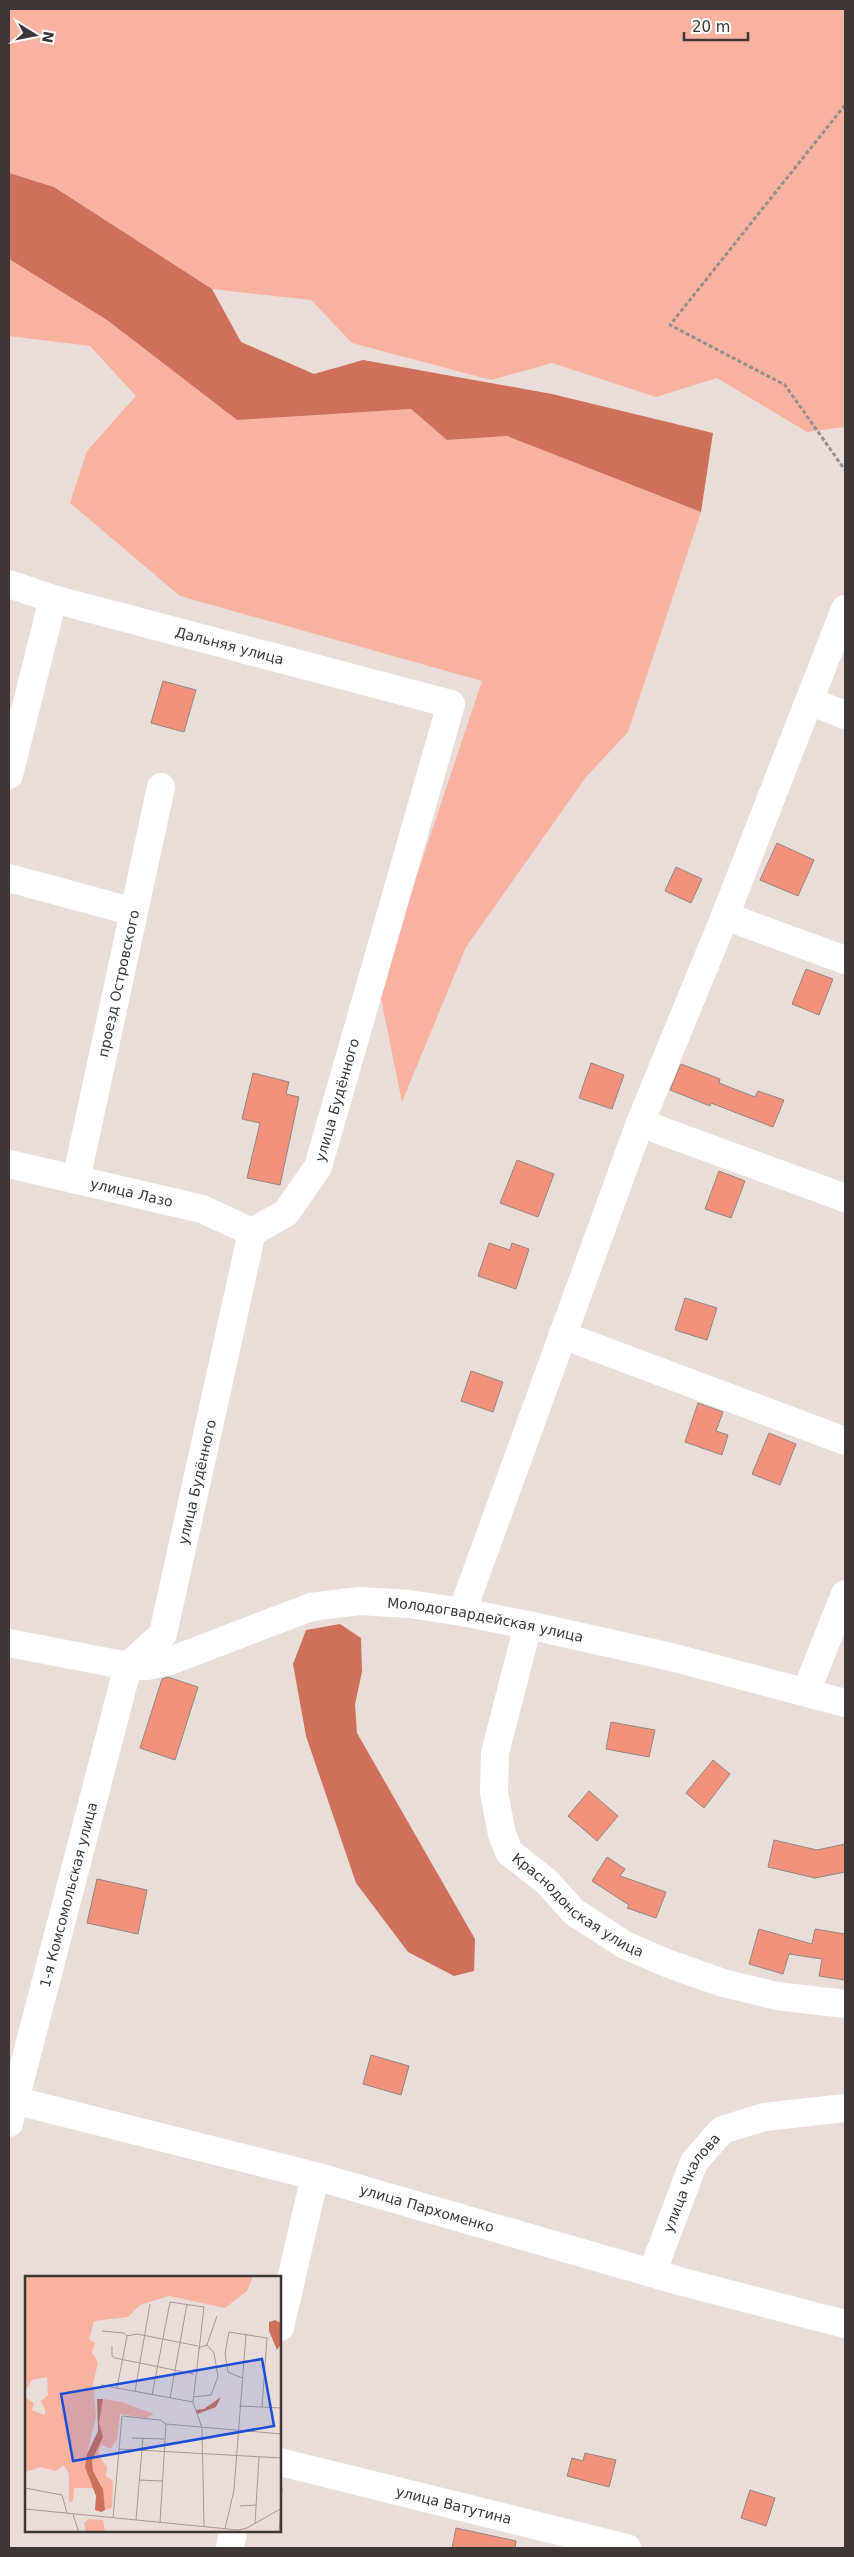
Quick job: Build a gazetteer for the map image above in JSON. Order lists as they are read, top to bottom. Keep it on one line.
{"streets":{"street":["Дальняя улица","проезд Островского","улица Будённого","улица Лазо","Молодогвардейская улица","1-я Комсомольская улица","Краснодонская улица","улица Чкалова","улица Пархоменко","улица Ватутина"]},"crossings":[["Дальняя улица","улица Будённого"],["проезд Островского","улица Лазо"],["улица Будённого","улица Лазо"],["улица Будённого","Молодогвардейская улица"],["улица Будённого","1-я Комсомольская улица"],["Молодогвардейская улица","1-я Комсомольская улица"],["Молодогвардейская улица","Краснодонская улица"],["1-я Комсомольская улица","улица Пархоменко"],["улица Чкалова","улица Пархоменко"]],"scale_bar":"20 m","north":"right"}
